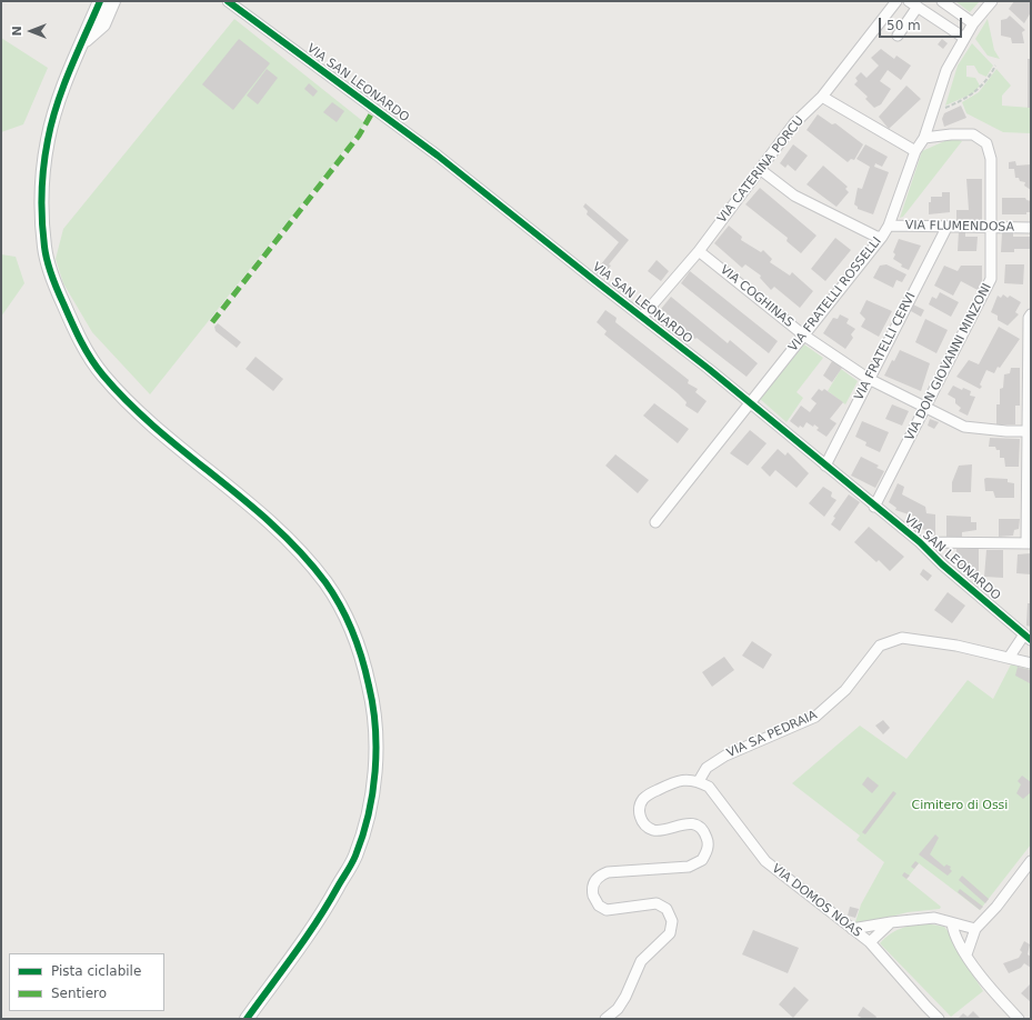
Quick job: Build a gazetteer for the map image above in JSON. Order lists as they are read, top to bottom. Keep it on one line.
{"streets":{"street":["VIA SAN LEONARDO","VIA CATERINA PORCU","VIA FLUMENDOSA","VIA FRATELLI ROSSELLI","VIA COGHINAS","VIA FRATELLI CERVI","VIA DON GIOVANNI MINZONI","VIA SA PEDRAIA","VIA DOMOS NOAS"]},"crossings":[["VIA SAN LEONARDO","VIA CATERINA PORCU"],["VIA SAN LEONARDO","VIA FRATELLI ROSSELLI"],["VIA SAN LEONARDO","VIA FRATELLI CERVI"],["VIA SAN LEONARDO","VIA DON GIOVANNI MINZONI"],["VIA CATERINA PORCU","VIA COGHINAS"],["VIA FLUMENDOSA","VIA FRATELLI ROSSELLI"],["VIA FLUMENDOSA","VIA FRATELLI CERVI"],["VIA FLUMENDOSA","VIA DON GIOVANNI MINZONI"],["VIA FRATELLI ROSSELLI","VIA COGHINAS"],["VIA FRATELLI ROSSELLI","VIA DON GIOVANNI MINZONI"],["VIA COGHINAS","VIA FRATELLI CERVI"],["VIA COGHINAS","VIA DON GIOVANNI MINZONI"],["VIA SA PEDRAIA","VIA DOMOS NOAS"]],"parks":["Cimitero di Ossi"],"legend":["Pista ciclabile","Sentiero"],"scale_bar":"50 m","north":"left"}
